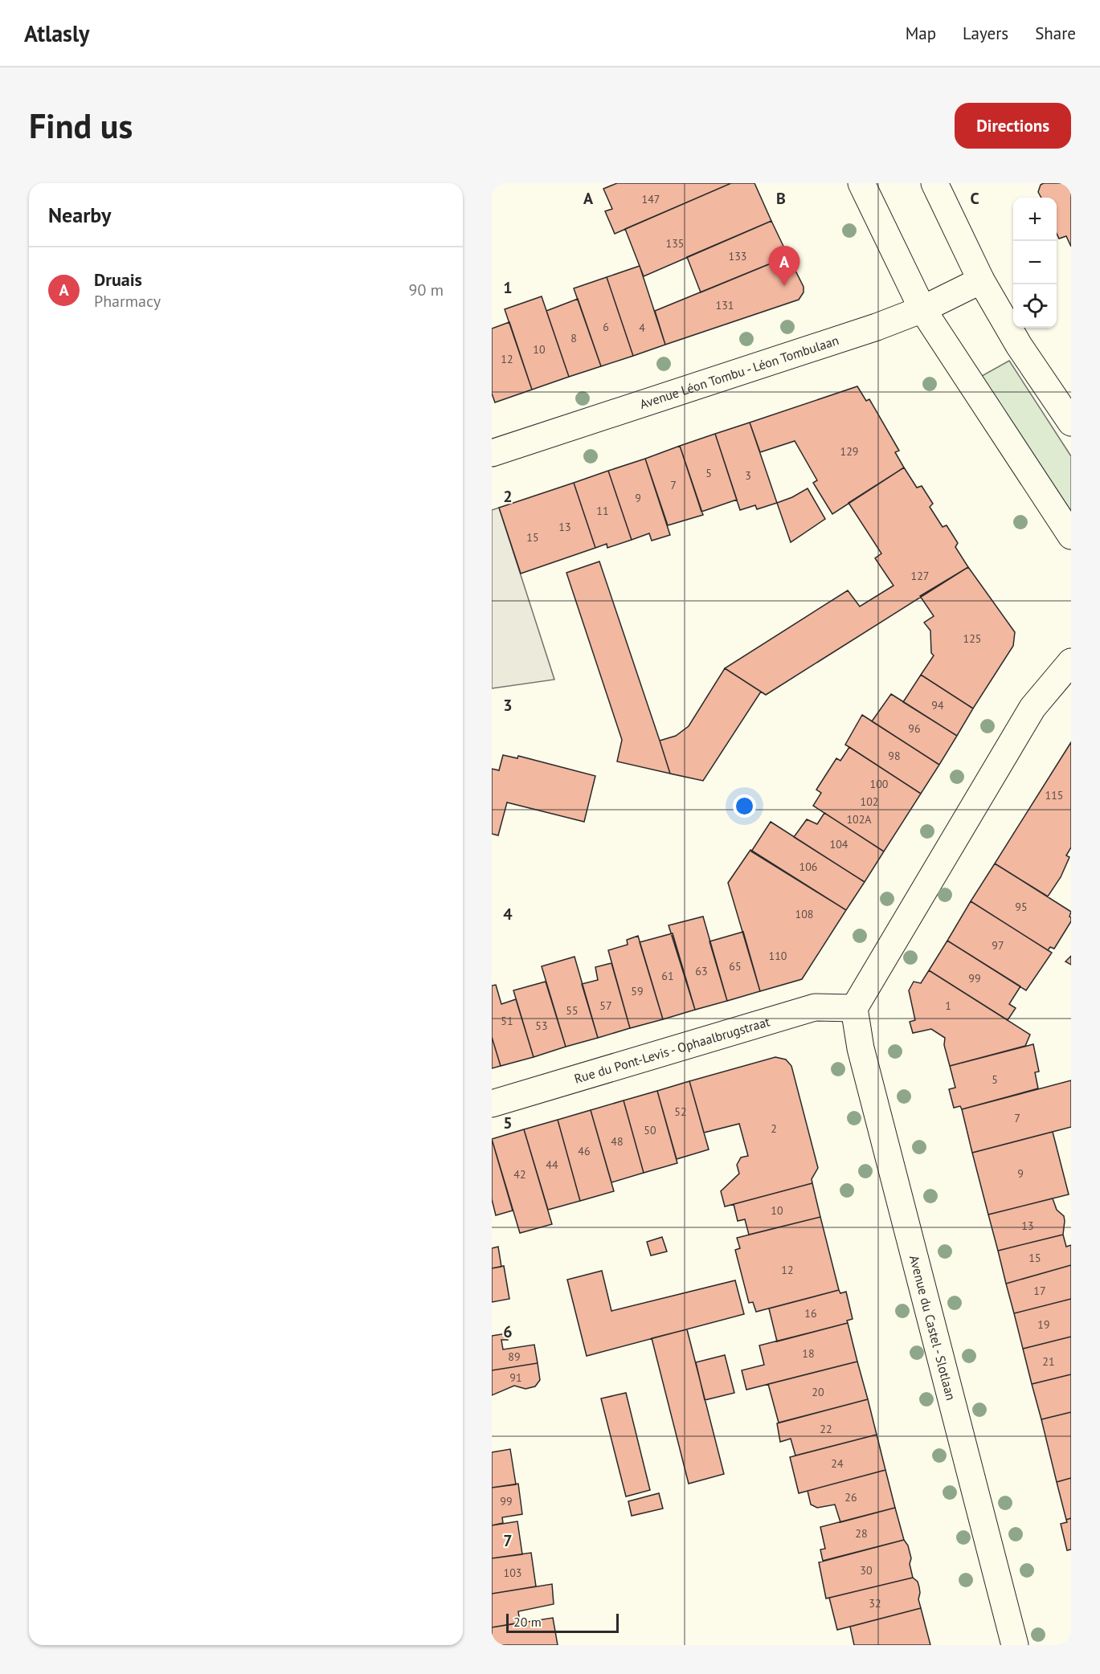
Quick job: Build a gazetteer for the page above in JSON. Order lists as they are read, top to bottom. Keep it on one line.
{"streets":{"street":["Avenue Léon Tombu - Léon Tombulaan","Rue du Pont-Levis - Ophaalbrugstraat","Avenue du Castel - Slotlaan"]},"crossings":[["Rue du Pont-Levis - Ophaalbrugstraat","Avenue du Castel - Slotlaan"]],"house_numbers":["147","135","133","131","6","4","8","10","12","129","5","3","7","9","11","13","15","127","125","94","96","98","100","115","102","102A","104","106","95","108","97","110","65","63","61","99","59","57","1","55","51","53","5","52","7","2","50","48","46","44","9","42","10","13","15","12","17","16","19","18","89","21","91","20","22","24","26","99","28","30","103","32"],"scale_bar":"20 m","page":{"header":"Atlasly","nav":["Map","Layers","Share"],"buttons":"Directions","title":"Find us","heading":"Nearby","map_buttons":["+","−"],"list":[{"mark":"A","name":"Druais","note":"Pharmacy","value":"90 m"}],"pins":"A","scale":"20 m"},"grid":{"columns":["A","B","C"],"rows":["1","2","3","4","5","6","7"]}}
